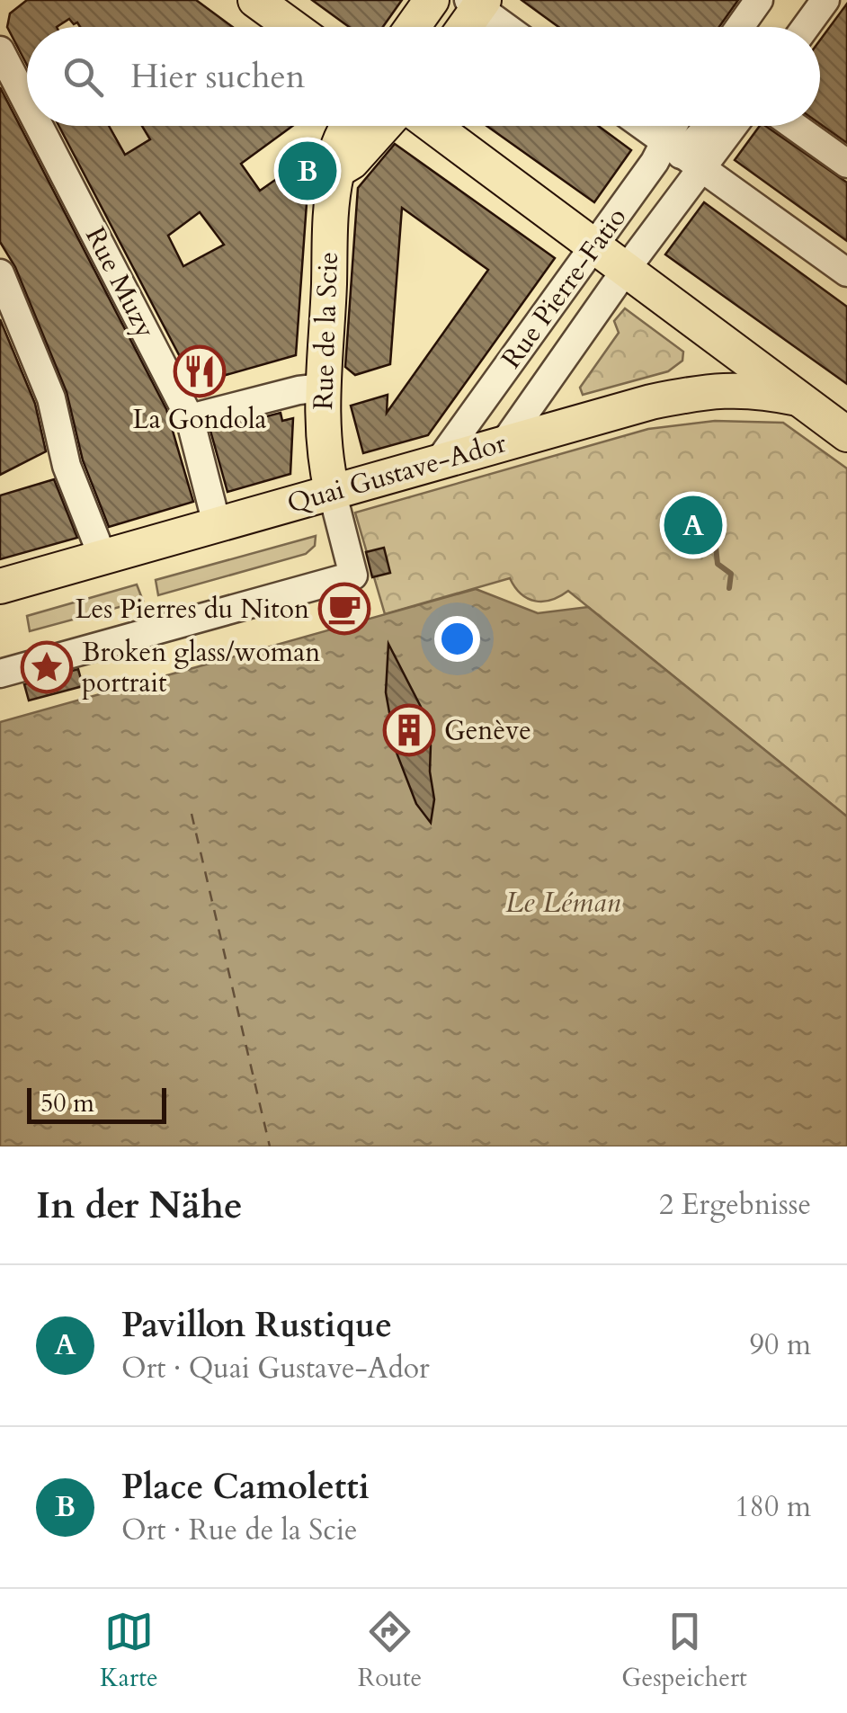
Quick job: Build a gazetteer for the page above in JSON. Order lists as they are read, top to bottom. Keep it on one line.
{"streets":{"main road":["Rue de la Scie","Quai Gustave-Ador"],"street":["Rue Muzy","Rue Pierre-Fatio"]},"crossings":[["Rue Muzy","Quai Gustave-Ador"],["Rue Pierre-Fatio","Quai Gustave-Ador"],["Rue de la Scie","Quai Gustave-Ador"]],"water":["Le Léman"],"places":{"restaurant":["La Gondola"],"cafe":["Les Pierres du Niton"],"place":["Broken glass/woman portrait"],"building":["Genève"]},"scale_bar":"50 m","page":{"search":"Hier suchen","pins":["B","A"],"scale":"50 m","heading":["In der Nähe","2 Ergebnisse"],"list":[{"mark":"A","name":"Pavillon Rustique","note":"Ort · Quai Gustave-Ador","value":"90 m"},{"mark":"B","name":"Place Camoletti","note":"Ort · Rue de la Scie","value":"180 m"}],"nav":["Karte","Route","Gespeichert"]}}
